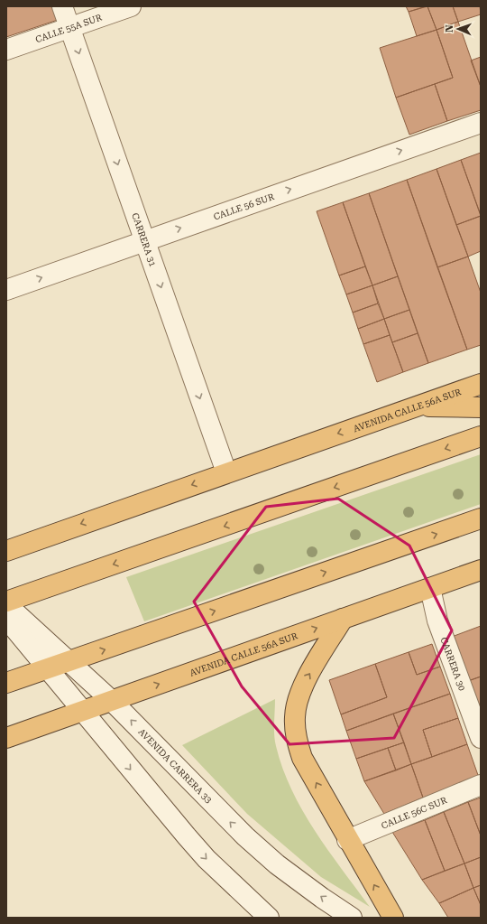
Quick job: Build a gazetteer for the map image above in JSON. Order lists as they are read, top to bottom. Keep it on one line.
{"streets":{"highway":["AVENIDA CALLE 56A SUR"],"street":["CALLE 55A SUR","CALLE 56 SUR","CARRERA 31","CARRERA 30","AVENIDA CARRERA 33","CALLE 56C SUR"]},"crossings":[["CALLE 55A SUR","CARRERA 31"],["CALLE 56 SUR","CARRERA 31"],["CARRERA 31","AVENIDA CALLE 56A SUR"],["AVENIDA CALLE 56A SUR","CARRERA 30"],["AVENIDA CALLE 56A SUR","AVENIDA CARRERA 33"]],"one_way":["CALLE 56 SUR","CARRERA 31"],"north":"left"}
